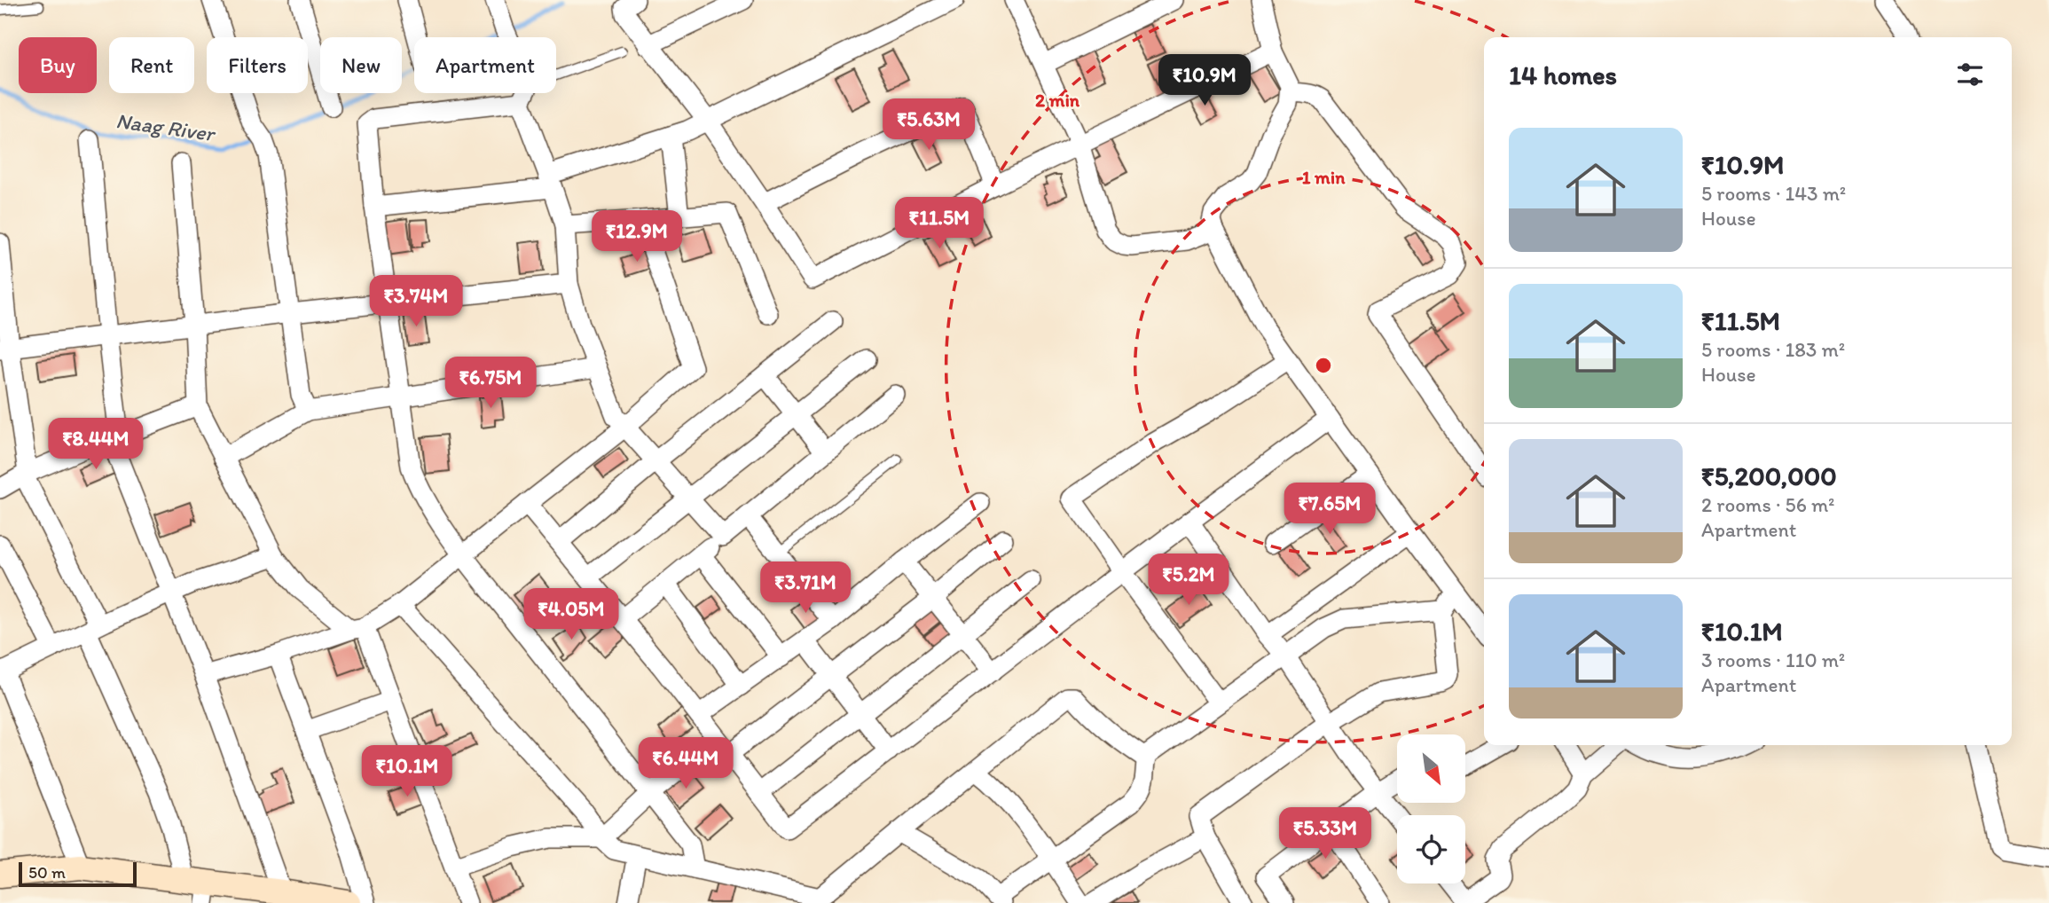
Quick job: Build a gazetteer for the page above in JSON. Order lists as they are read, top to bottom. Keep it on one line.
{"water":["Naag River"],"scale_bar":"50 m","north":"bottom right","page":{"chip":["Buy","Rent","Filters","New","Apartment"],"heading":"14 homes","price":["₹10.9M","₹5.63M","₹11.5M","₹12.9M","₹3.74M","₹6.75M","₹8.44M","₹7.65M","₹5.2M","₹3.71M","₹4.05M","₹6.44M","₹10.1M","₹5.33M"],"list":[{"name":"₹10.9M","note":"5 rooms · 143 m² · House"},{"name":"₹11.5M","note":"5 rooms · 183 m² · House"},{"name":"₹5,200,000","note":"2 rooms · 56 m² · Apartment"},{"name":"₹10.1M","note":"3 rooms · 110 m² · Apartment"}],"scale":"50 m"},"rings":["2 min","1 min"]}
